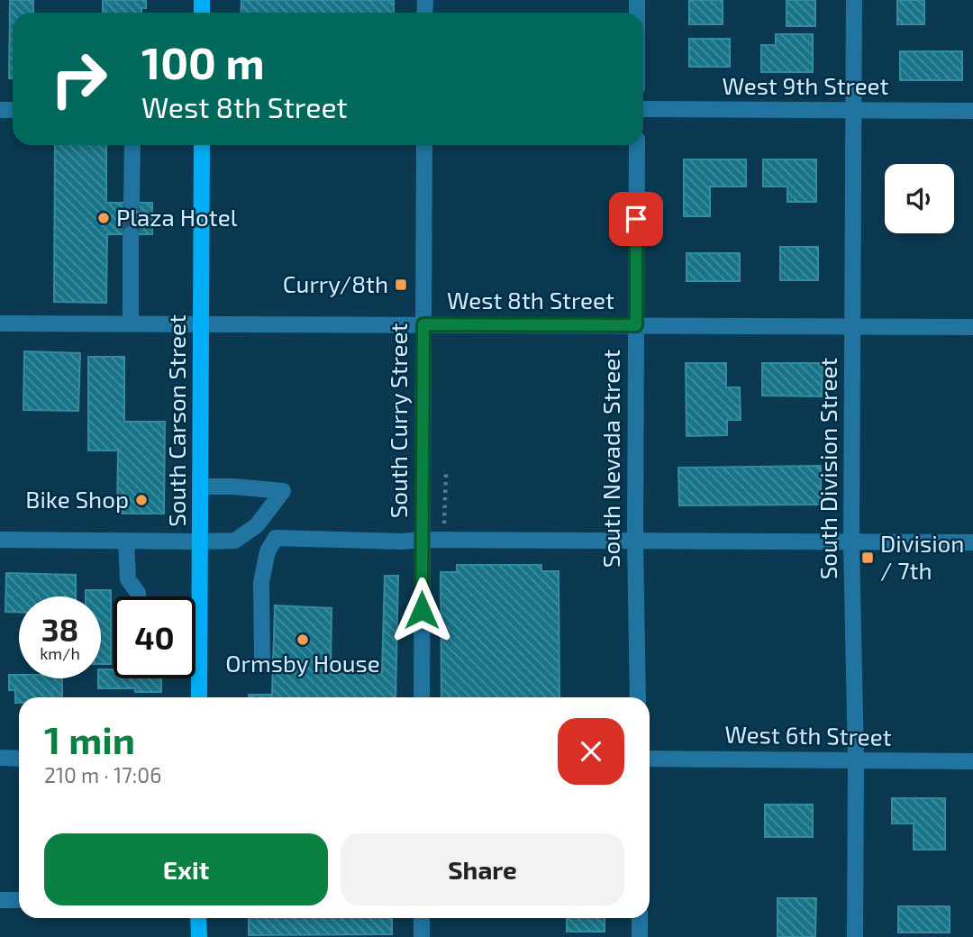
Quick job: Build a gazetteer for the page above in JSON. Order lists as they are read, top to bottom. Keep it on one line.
{"streets":{"main road":["South Carson Street"],"street":["West 9th Street","West 8th Street","South Curry Street","South Nevada Street","South Division Street","West 6th Street"]},"crossings":[["West 9th Street","South Division Street"],["West 8th Street","South Carson Street"],["West 8th Street","South Curry Street"],["West 8th Street","South Nevada Street"],["West 8th Street","South Division Street"],["South Division Street","West 6th Street"]],"places":{"other":["Plaza Hotel","Bike Shop","Ormsby House"],"transit":["Curry/8th","Division / 7th"]},"page":{"turn":["100 m","West 8th Street"],"speed":"38 km/h","limit":"40","heading":["1 min","210 m · 17:06"],"buttons":["Exit","Share"]}}
